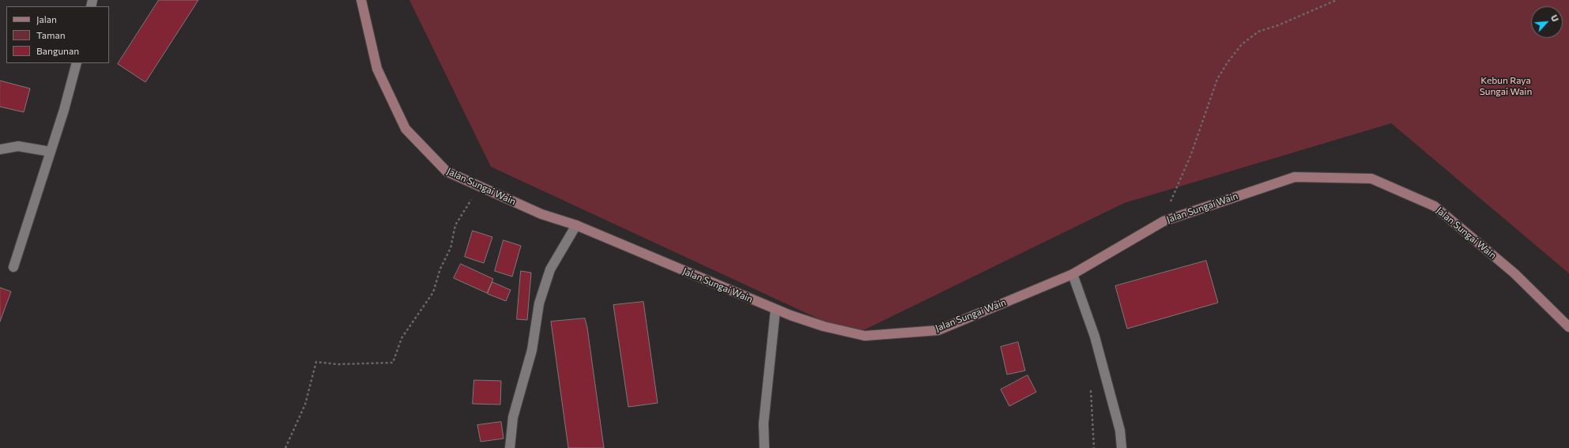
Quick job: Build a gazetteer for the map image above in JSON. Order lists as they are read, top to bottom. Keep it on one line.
{"streets":{"street":["Jalan Sungai Wain"]},"parks":["Kebun Raya Sungai Wain"],"legend":["Jalan","Taman","Bangunan"],"north":"top right"}
